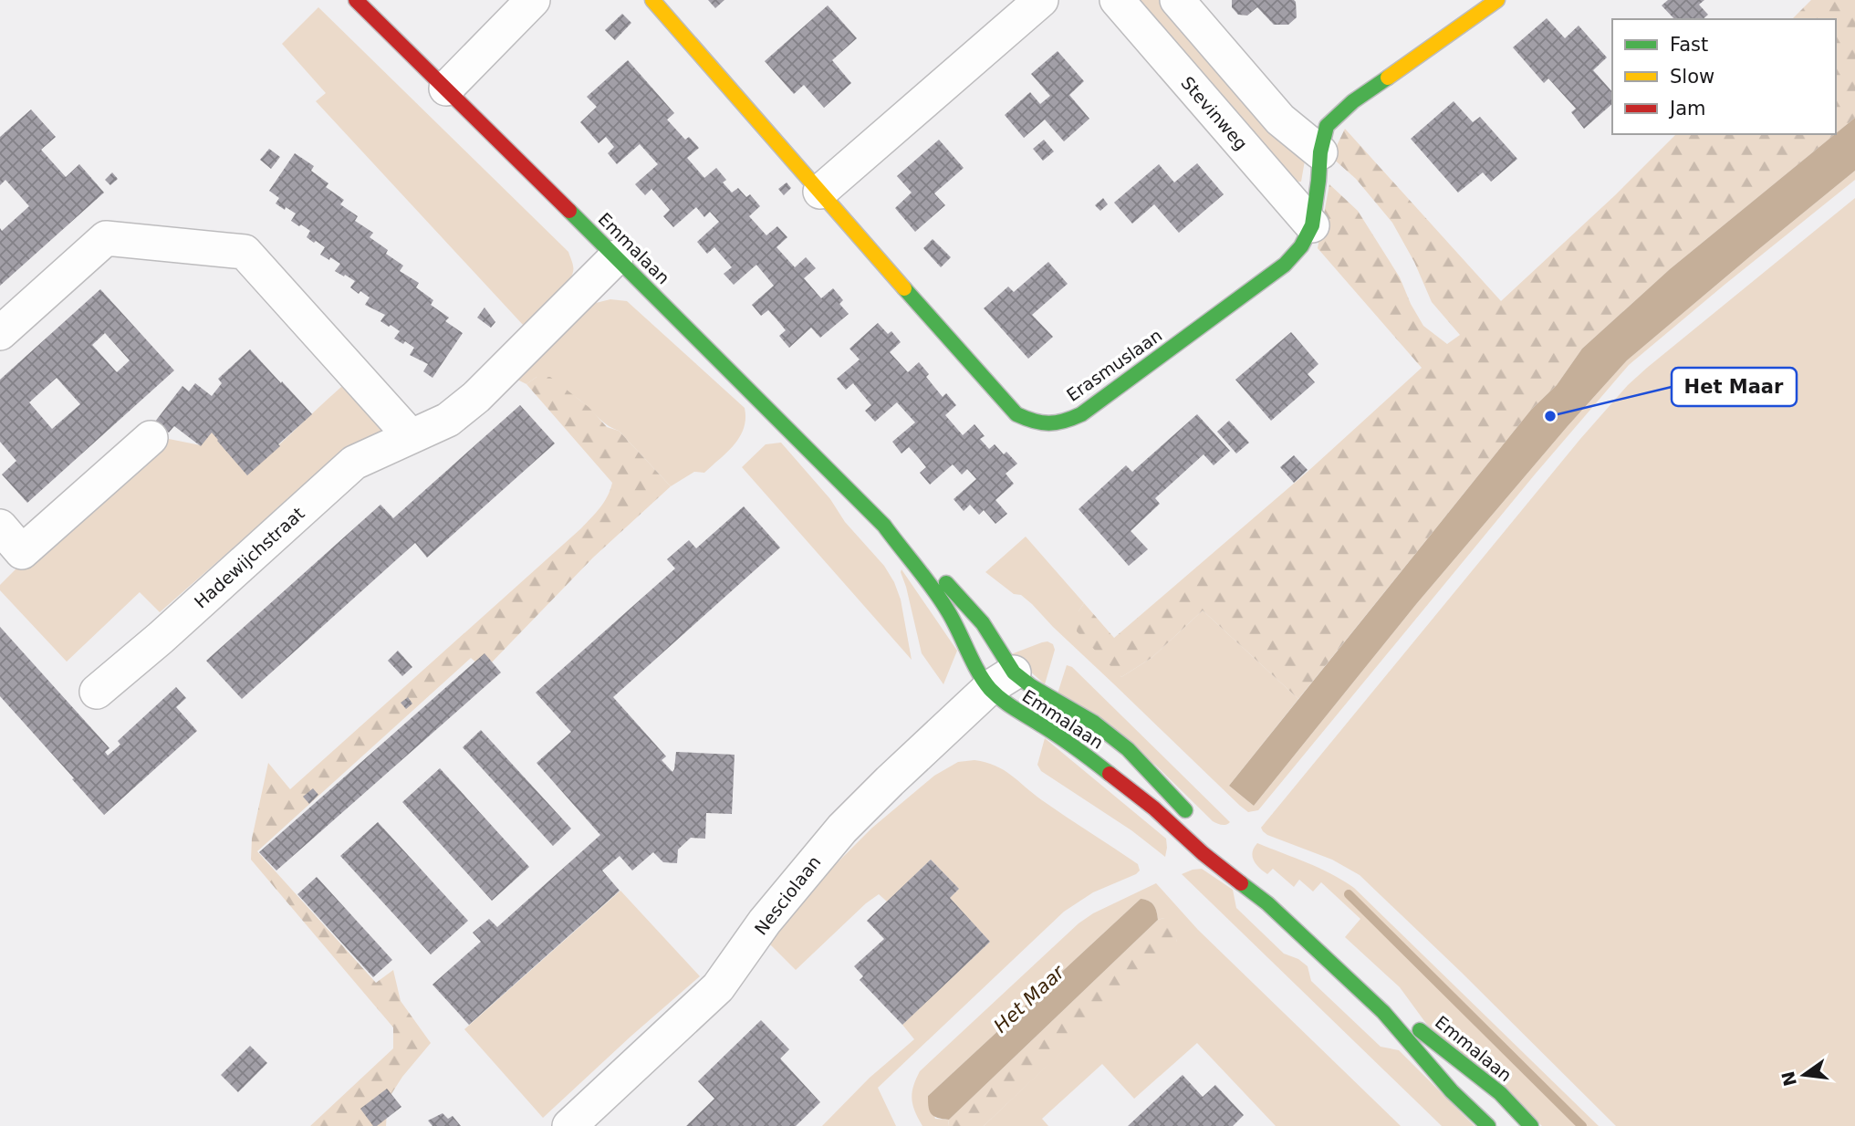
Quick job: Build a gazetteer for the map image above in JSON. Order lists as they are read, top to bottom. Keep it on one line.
{"streets":{"main road":["Emmalaan","Erasmuslaan"],"street":["Stevinweg","Hadewijchstraat","Nesciolaan"]},"crossings":[["Stevinweg","Erasmuslaan"],["Emmalaan","Hadewijchstraat"],["Emmalaan","Nesciolaan"]],"water":["Het Maar"],"places":["Het Maar"],"legend":["Fast","Slow","Jam"],"north":"left"}
